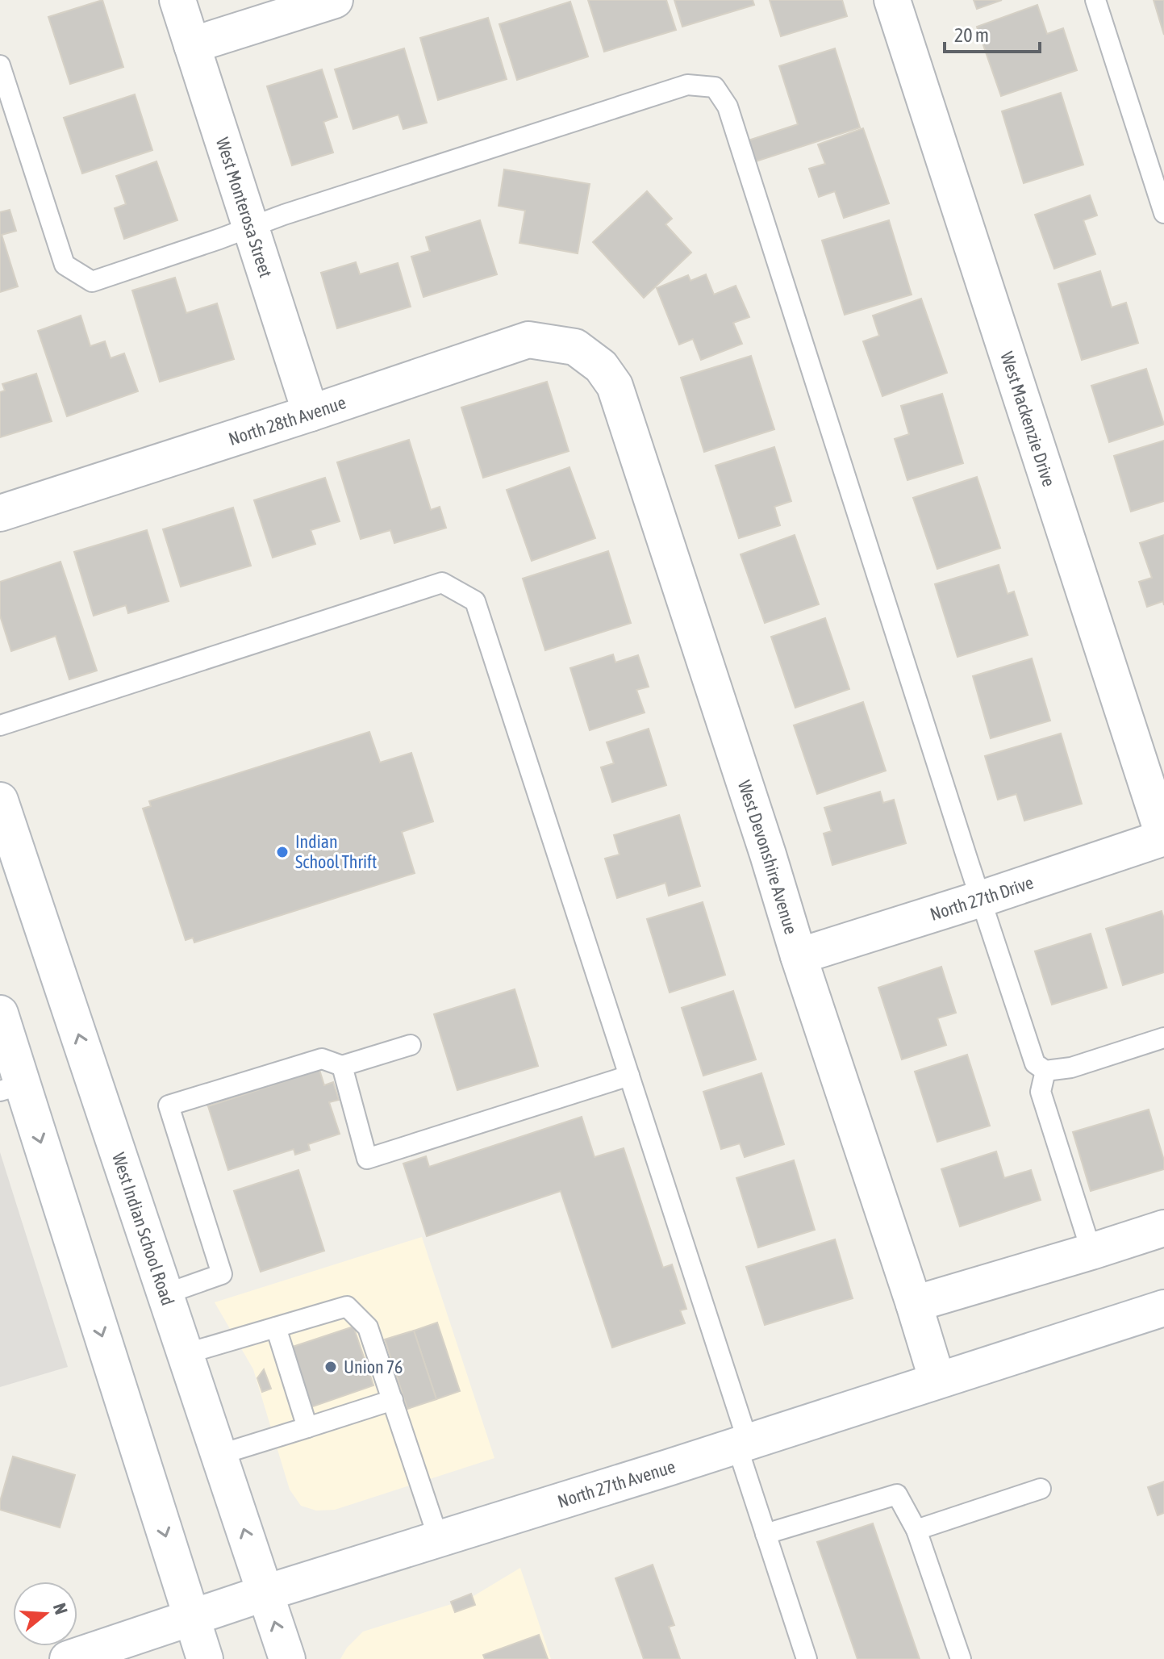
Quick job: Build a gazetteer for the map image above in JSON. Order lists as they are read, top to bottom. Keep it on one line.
{"streets":{"street":["West Monterosa Street","West Mackenzie Drive","North 28th Avenue","West Devonshire Avenue","North 27th Drive","West Indian School Road","North 27th Avenue"]},"crossings":[["West Monterosa Street","North 28th Avenue"],["West Mackenzie Drive","North 27th Drive"],["North 28th Avenue","West Devonshire Avenue"],["West Devonshire Avenue","North 27th Drive"],["West Devonshire Avenue","North 27th Avenue"],["West Indian School Road","North 27th Avenue"]],"places":["Indian School Thrift","Union 76"],"scale_bar":"20 m","north":"right"}
